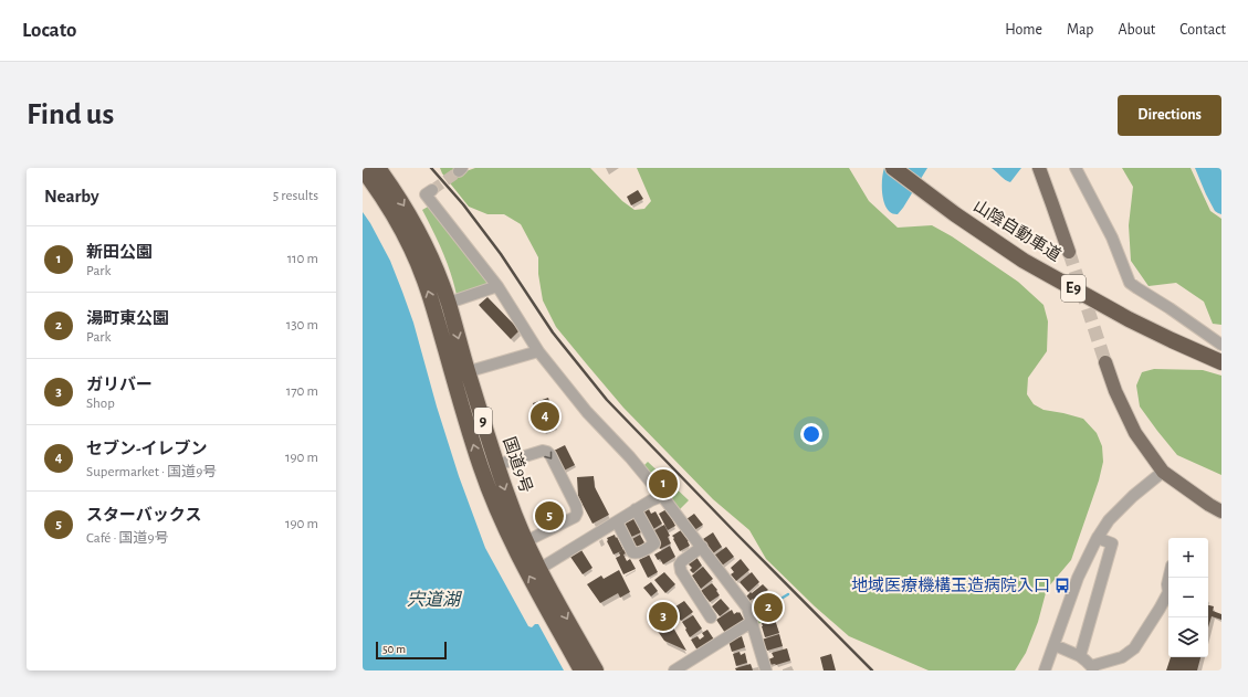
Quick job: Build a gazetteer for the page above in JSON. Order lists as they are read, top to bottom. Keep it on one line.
{"streets":{"highway":["山陰自動車道","E9","9","国道9号"]},"water":["宍道湖"],"places":{"bus stop":["地域医療機構玉造病院入口"]},"scale_bar":"50 m","page":{"header":"Locato","nav":["Home","Map","About","Contact"],"buttons":"Directions","title":"Find us","heading":["Nearby","5 results"],"list":[{"mark":"1","name":"新田公園","note":"Park","value":"110 m"},{"mark":"2","name":"湯町東公園","note":"Park","value":"130 m"},{"mark":"3","name":"ガリバー","note":"Shop","value":"170 m"},{"mark":"4","name":"セブン-イレブン","note":"Supermarket · 国道9号","value":"190 m"},{"mark":"5","name":"スターバックス","note":"Café · 国道9号","value":"190 m"}],"pins":["4","1","5","2","3"],"map_buttons":["+","−"],"scale":"50 m"}}
